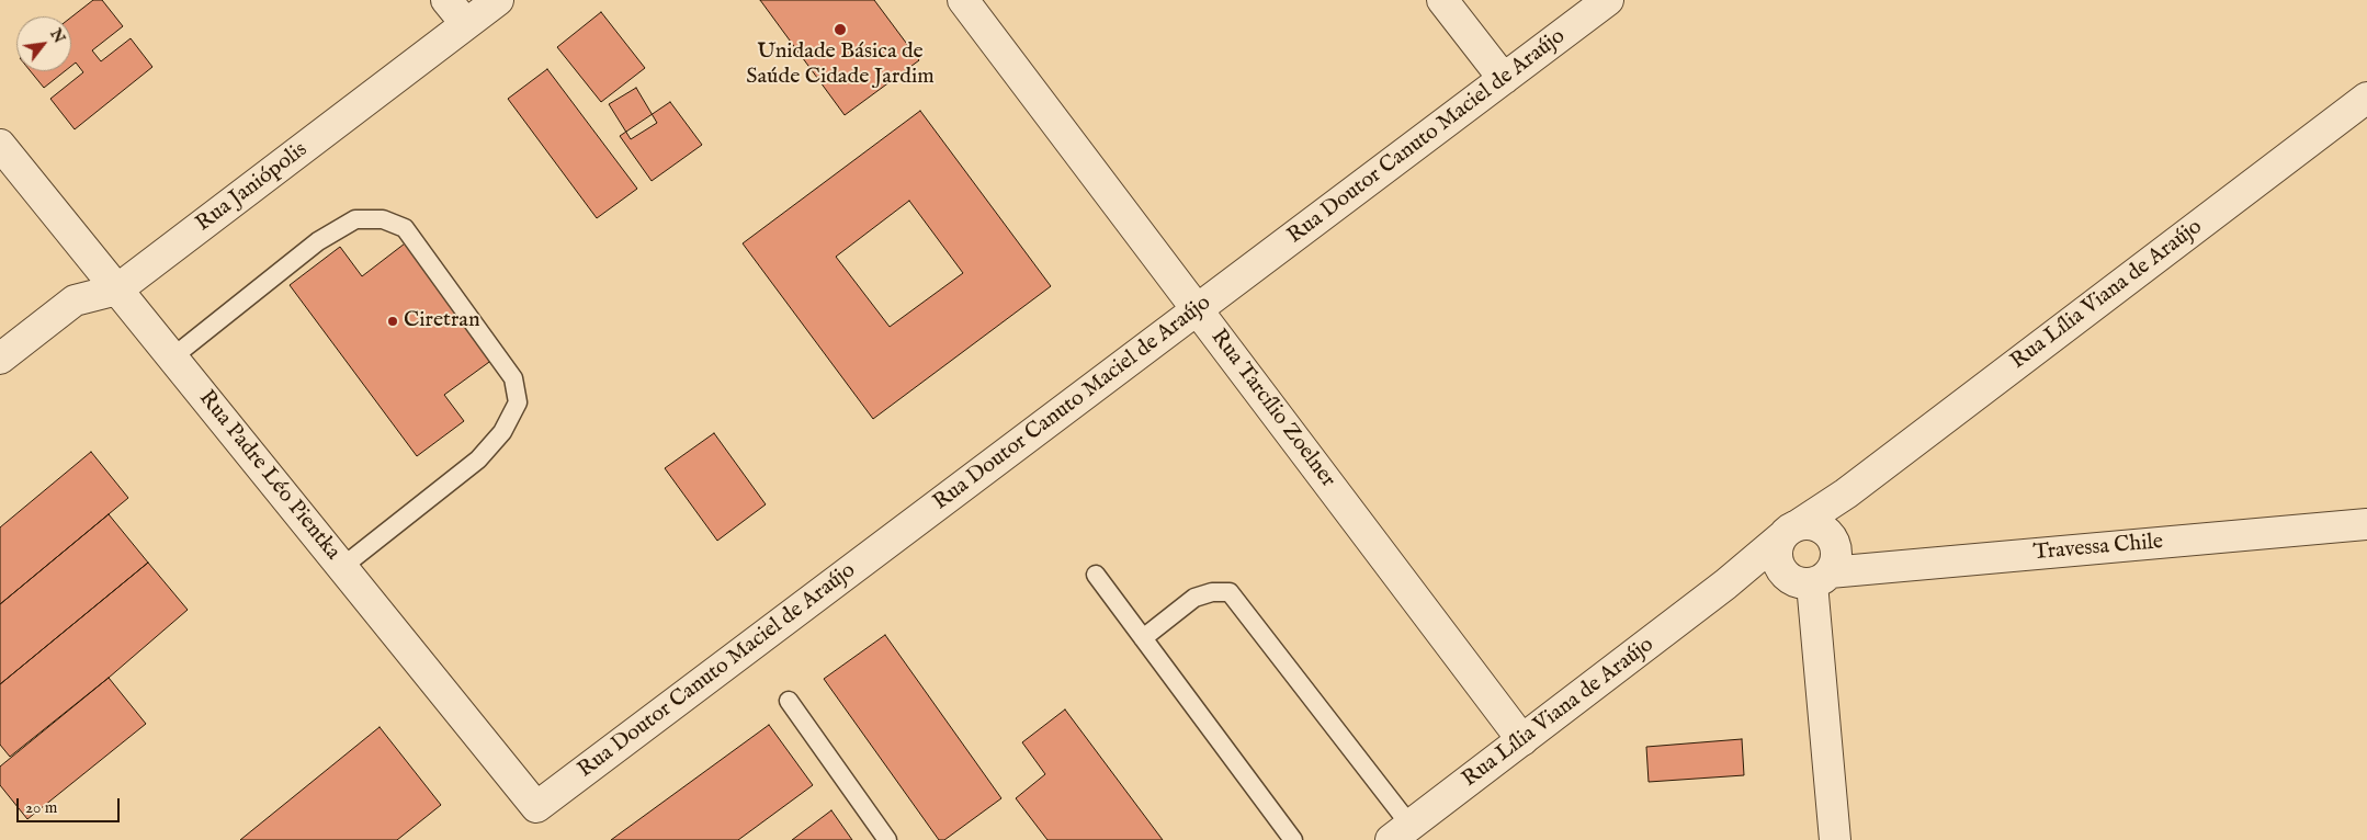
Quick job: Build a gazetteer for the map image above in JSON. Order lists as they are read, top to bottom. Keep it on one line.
{"streets":{"street":["Rua Doutor Canuto Maciel de Araújo","Rua Janiópolis","Rua Lília Viana de Araújo","Rua Tarcílio Zoelner","Rua Padre Léo Pientka","Travessa Chile"]},"crossings":[["Rua Doutor Canuto Maciel de Araújo","Rua Tarcílio Zoelner"],["Rua Doutor Canuto Maciel de Araújo","Rua Padre Léo Pientka"],["Rua Janiópolis","Rua Padre Léo Pientka"],["Rua Lília Viana de Araújo","Rua Tarcílio Zoelner"]],"places":["Unidade Básica de Saúde Cidade Jardim","Ciretran"],"scale_bar":"20 m","north":"top right"}
